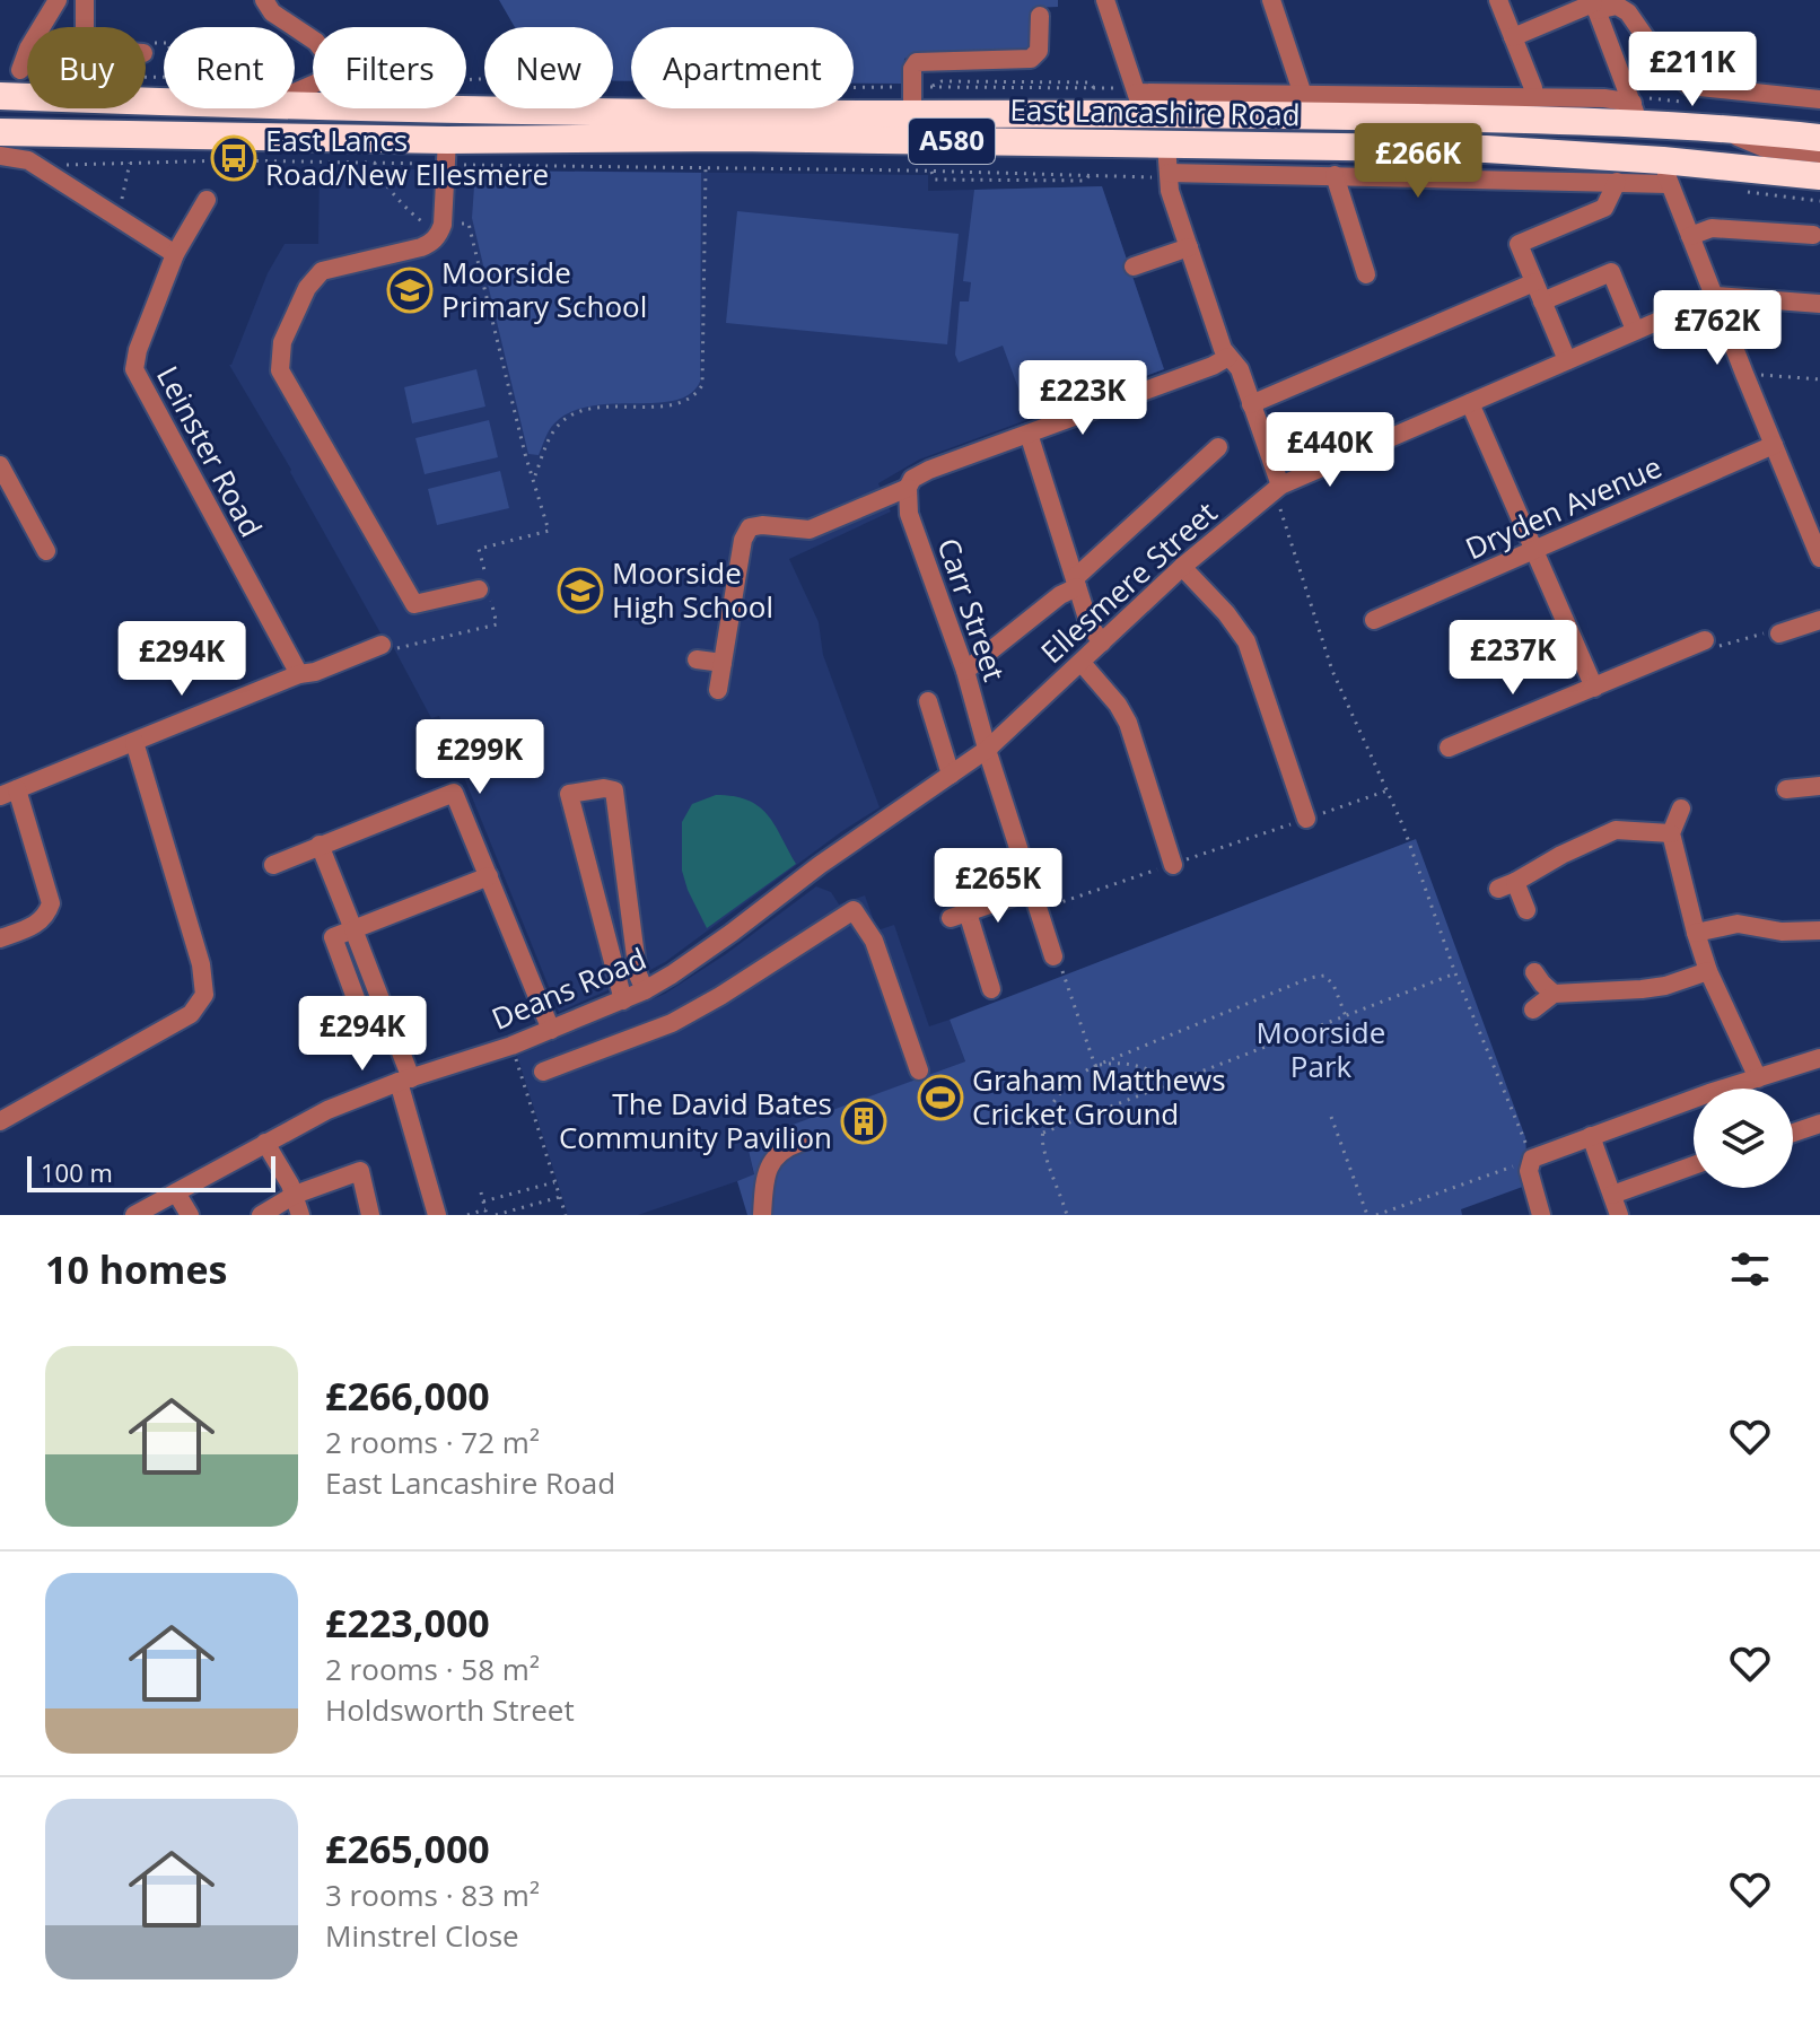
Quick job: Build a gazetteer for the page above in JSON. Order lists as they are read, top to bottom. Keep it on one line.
{"streets":{"highway":["East Lancashire Road","A580"],"street":["Leinster Road","Dryden Avenue","Ellesmere Street","Carr Street","Deans Road"]},"crossings":[["Ellesmere Street","Carr Street"],["Ellesmere Street","Deans Road"],["Carr Street","Deans Road"]],"parks":["Moorside Park"],"places":{"bus stop":["East Lancs Road/New Ellesmere"],"school or university":["Moorside Primary School","Moorside High School"],"sports":["Graham Matthews Cricket Ground"],"building":["The David Bates Community Pavilion"]},"scale_bar":"100 m","page":{"chip":["Buy","Rent","Filters","New","Apartment"],"price":["£211K","£266K","£762K","£223K","£440K","£237K","£294K","£299K","£265K","£294K"],"scale":"100 m","heading":"10 homes","list":[{"name":"£266,000","note":"2 rooms · 72 m² · East Lancashire Road"},{"name":"£223,000","note":"2 rooms · 58 m² · Holdsworth Street"},{"name":"£265,000","note":"3 rooms · 83 m² · Minstrel Close"}]}}
